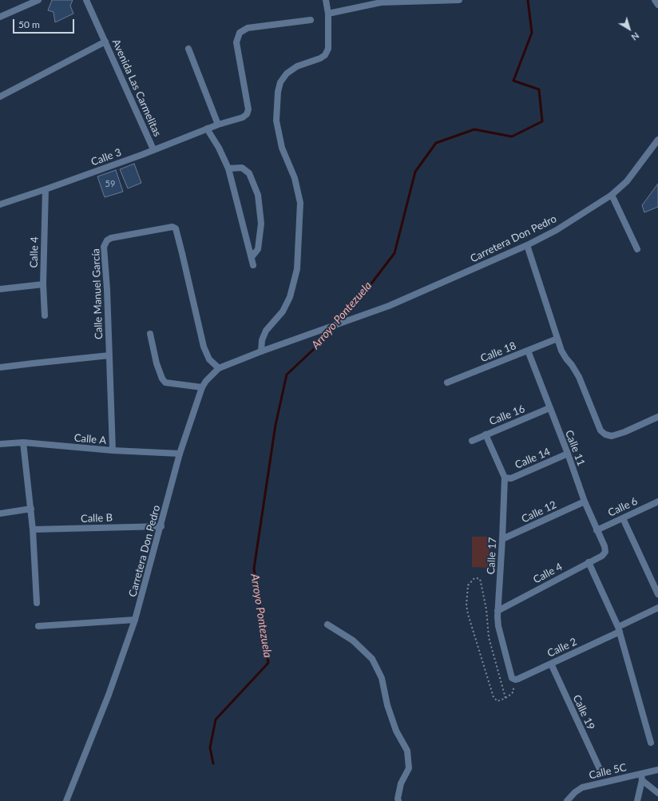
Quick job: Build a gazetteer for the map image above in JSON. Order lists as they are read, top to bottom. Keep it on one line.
{"streets":{"street":["Avenida Las Carmelitas","Calle 3","Carretera Don Pedro","Calle 4","Calle Manuel García","Calle 18","Calle 16","Calle A","Calle 11","Calle 14","Calle 6","Calle 12","Calle B","Calle 17","Calle 2","Calle 19","Calle 5C"]},"crossings":[["Avenida Las Carmelitas","Calle 3"],["Calle 3","Calle 4"],["Carretera Don Pedro","Calle Manuel García"],["Carretera Don Pedro","Calle A"],["Carretera Don Pedro","Calle B"],["Calle 4","Calle 11"],["Calle 4","Calle 17"],["Calle Manuel García","Calle A"],["Calle 18","Calle 11"],["Calle 16","Calle 11"],["Calle 16","Calle 17"],["Calle 11","Calle 14"],["Calle 11","Calle 6"],["Calle 11","Calle 12"],["Calle 14","Calle 17"],["Calle 12","Calle 17"],["Calle 17","Calle 2"],["Calle 2","Calle 19"]],"water":["Arroyo Pontezuela"],"house_numbers":["59"],"scale_bar":"50 m","north":"bottom right"}
